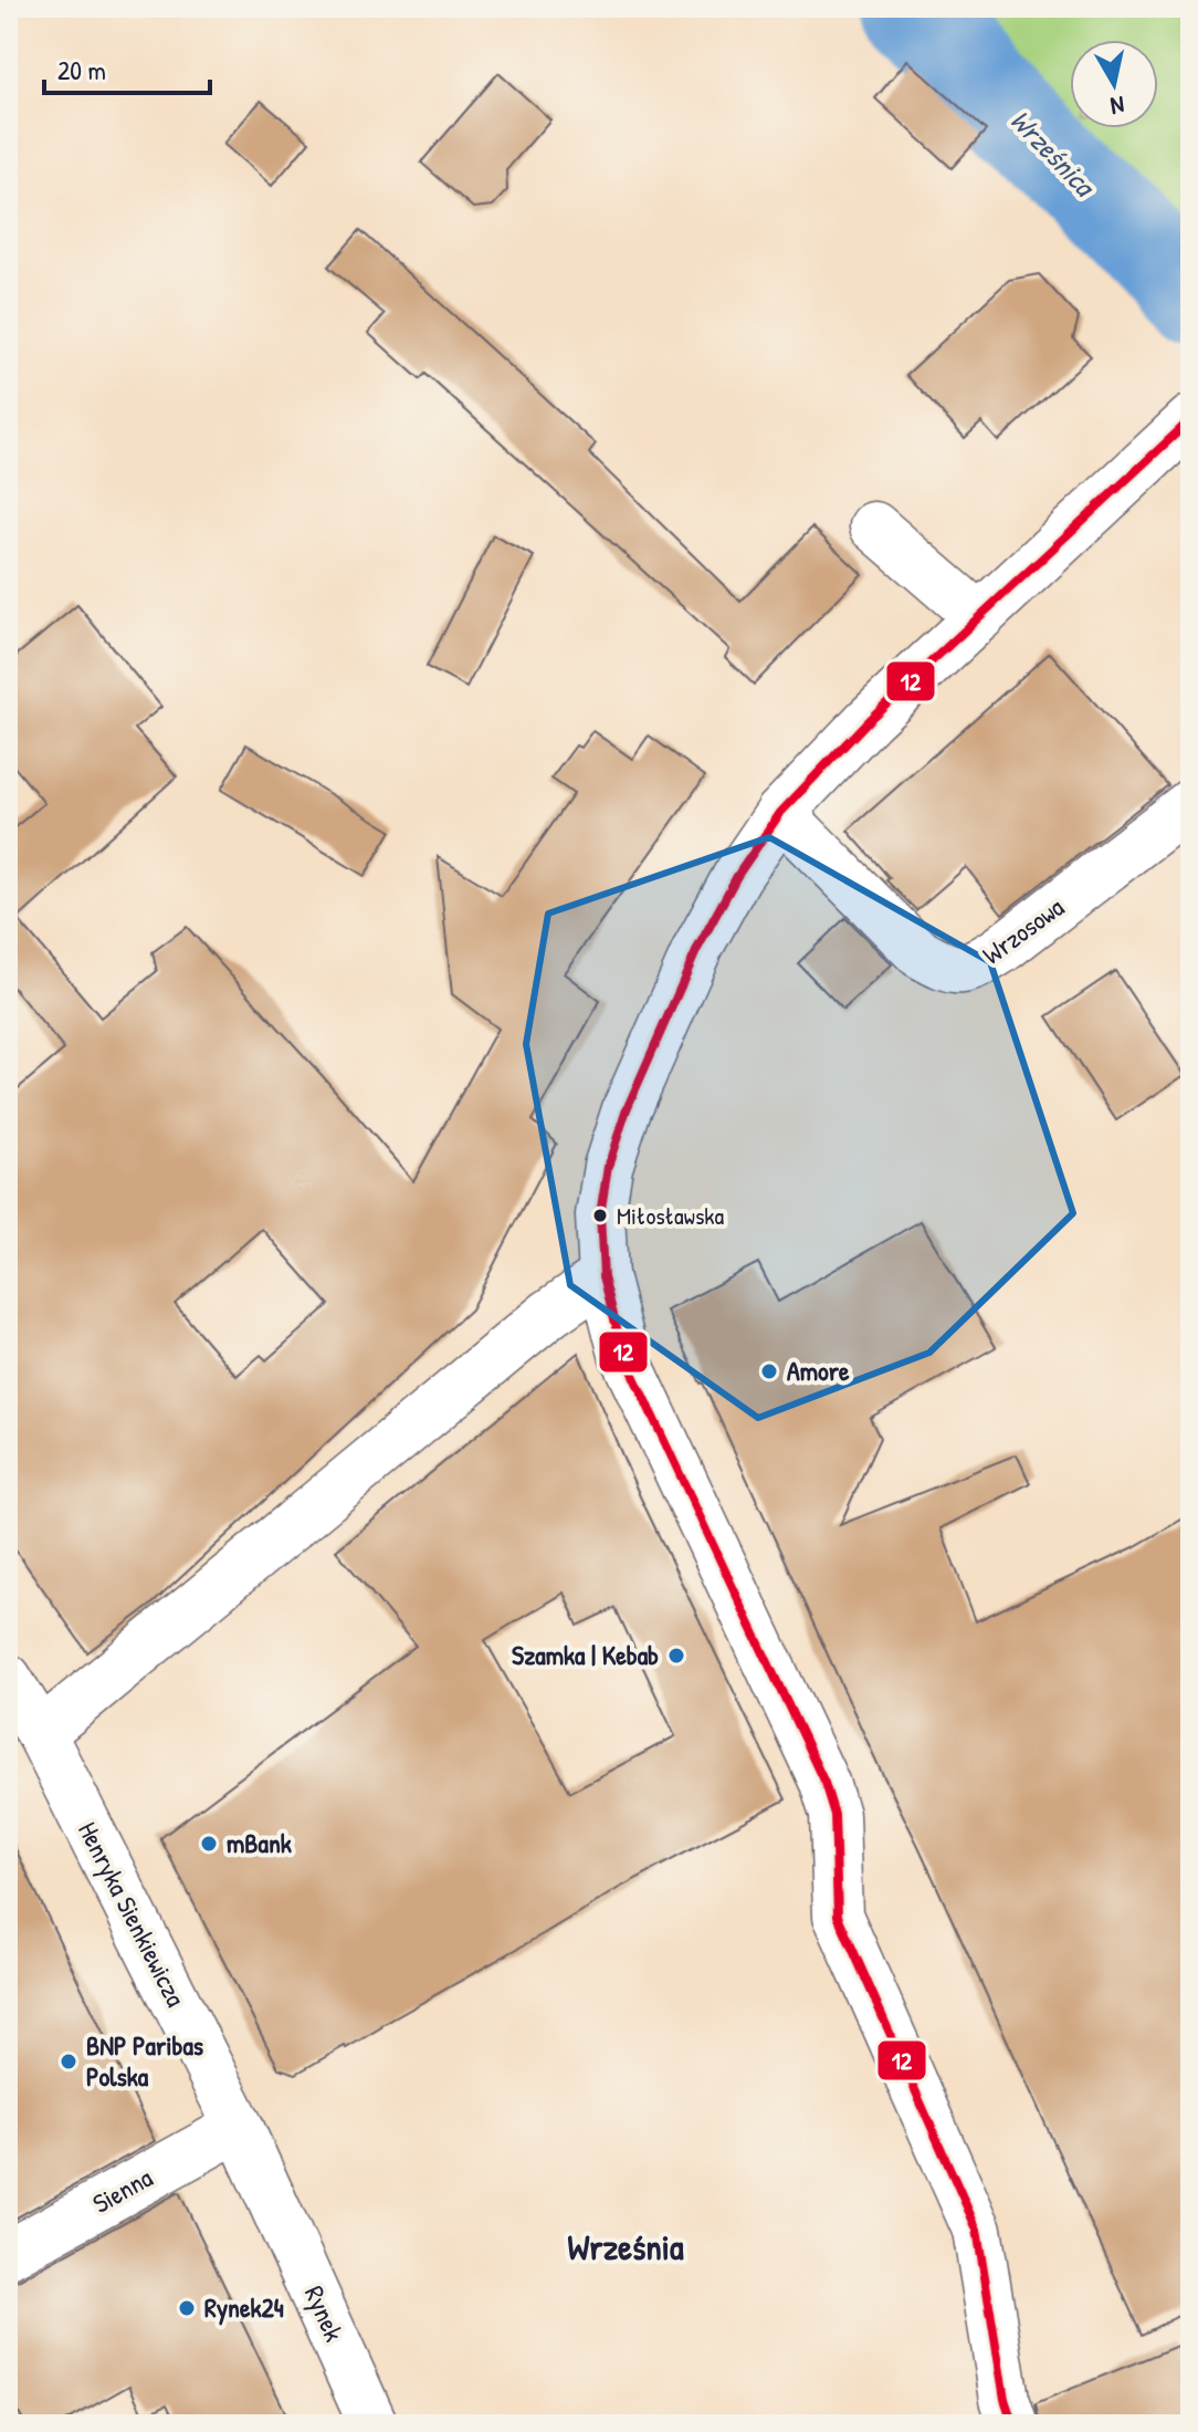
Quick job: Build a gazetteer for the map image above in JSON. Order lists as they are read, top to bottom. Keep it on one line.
{"streets":{"street":["Wrzosowa","Henryka Sienkiewicza","Sienna","Rynek"]},"crossings":[["Henryka Sienkiewicza","Sienna"],["Henryka Sienkiewicza","Rynek"]],"districts":["Września"],"water":["Wrześnica"],"places":["Miłosławska","Amore","Szamka | Kebab","mBank","BNP Paribas Polska","Rynek24"],"lines":["transit line 12"],"scale_bar":"20 m","north":"bottom"}
